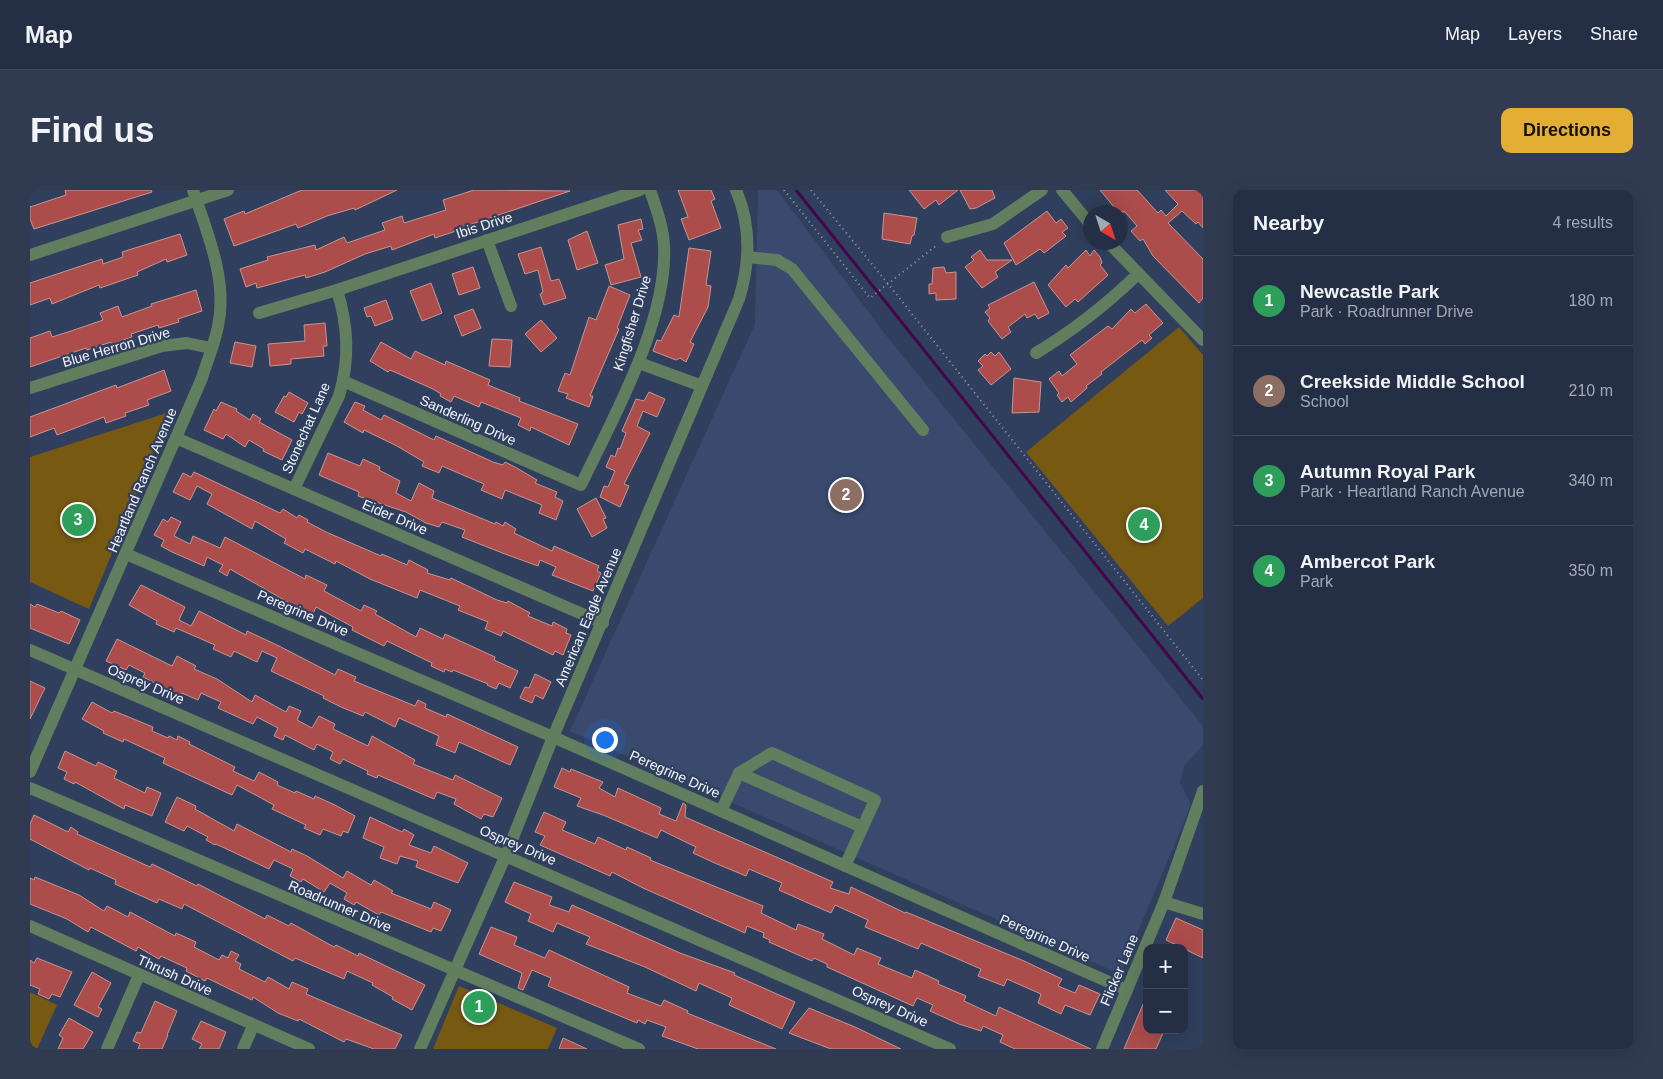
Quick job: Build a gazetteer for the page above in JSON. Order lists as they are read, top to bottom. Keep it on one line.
{"streets":{"street":["Ibis Drive","Kingfisher Drive","Blue Herron Drive","Sanderling Drive","Stonechat Lane","Heartland Ranch Avenue","Eider Drive","Peregrine Drive","American Eagle Avenue","Osprey Drive","Roadrunner Drive","Flicker Lane","Thrush Drive"]},"crossings":[["Ibis Drive","Stonechat Lane"],["Kingfisher Drive","Sanderling Drive"],["Blue Herron Drive","Heartland Ranch Avenue"],["Sanderling Drive","Stonechat Lane"],["Stonechat Lane","Eider Drive"],["Heartland Ranch Avenue","Eider Drive"],["Heartland Ranch Avenue","Peregrine Drive"],["Heartland Ranch Avenue","Osprey Drive"],["Eider Drive","American Eagle Avenue"],["Peregrine Drive","American Eagle Avenue"],["Peregrine Drive","Flicker Lane"],["American Eagle Avenue","Osprey Drive"],["American Eagle Avenue","Roadrunner Drive"]],"north":"bottom right","page":{"header":"Map","nav":["Map","Layers","Share"],"buttons":"Directions","title":"Find us","heading":["Nearby","4 results"],"list":[{"mark":"1","name":"Newcastle Park","note":"Park · Roadrunner Drive","value":"180 m"},{"mark":"2","name":"Creekside Middle School","note":"School","value":"210 m"},{"mark":"3","name":"Autumn Royal Park","note":"Park · Heartland Ranch Avenue","value":"340 m"},{"mark":"4","name":"Ambercot Park","note":"Park","value":"350 m"}],"pins":["2","3","4","1"],"map_buttons":["+","−"]}}
